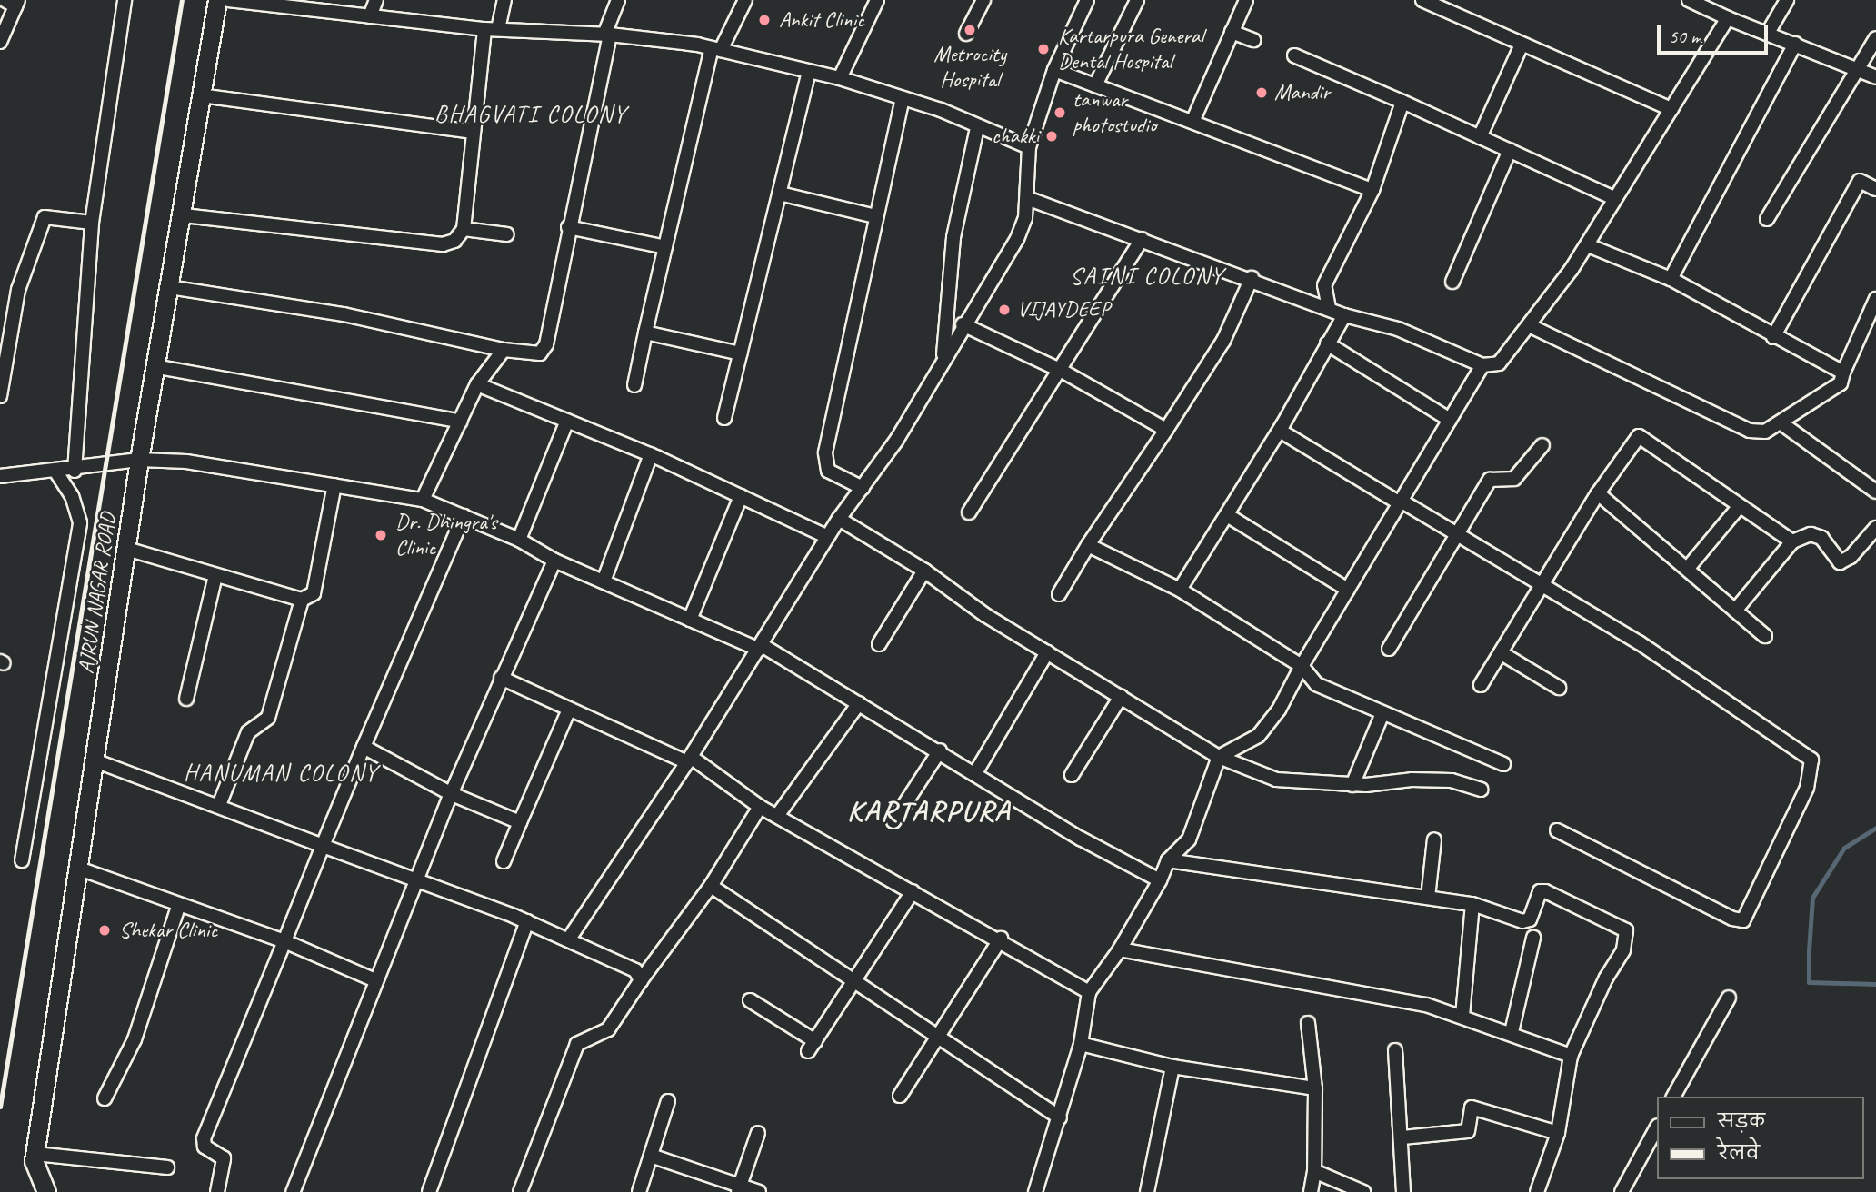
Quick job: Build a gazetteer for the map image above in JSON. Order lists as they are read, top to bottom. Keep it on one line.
{"streets":{"street":["AJRUN NAGAR ROAD"]},"districts":["BHAGVATI COLONY","SAINI COLONY","HANUMAN COLONY","KARTARPURA"],"places":["Ankit Clinic","Metrocity Hospital","Kartarpura General Dental Hospital","Mandir","tanwar photostudio","chakki","VIJAYDEEP","Dr. Dhingra's Clinic","Shekar Clinic"],"legend":["सड़क","रेलवे"],"scale_bar":"50 m"}
